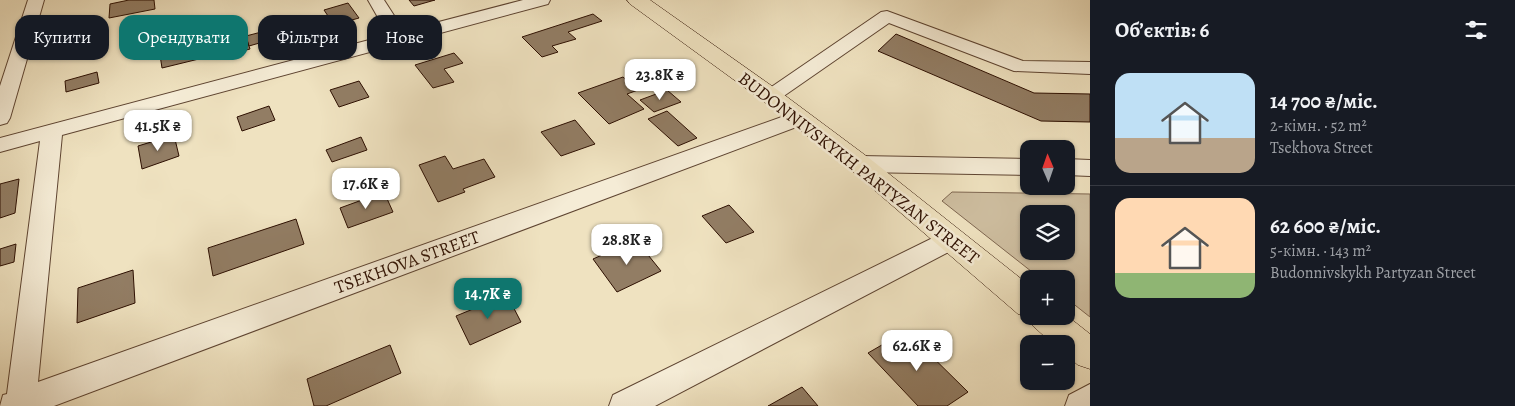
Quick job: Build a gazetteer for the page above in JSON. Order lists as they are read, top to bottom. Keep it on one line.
{"streets":{"main road":["BUDONNIVSKYKH PARTYZAN STREET"],"street":["TSEKHOVA STREET"]},"crossings":[["BUDONNIVSKYKH PARTYZAN STREET","TSEKHOVA STREET"]],"north":"top","page":{"heading":"Об’єктів: 6","chip":["Купити","Орендувати","Фільтри","Нове"],"price":["23.8K ₴","41.5K ₴","17.6K ₴","28.8K ₴","14.7K ₴","62.6K ₴"],"list":[{"name":"14 700 ₴/міс.","note":"2-кімн. · 52 m² · Tsekhova Street"},{"name":"62 600 ₴/міс.","note":"5-кімн. · 143 m² · Budonnivskykh Partyzan Street"}],"map_buttons":["+","−"]}}
